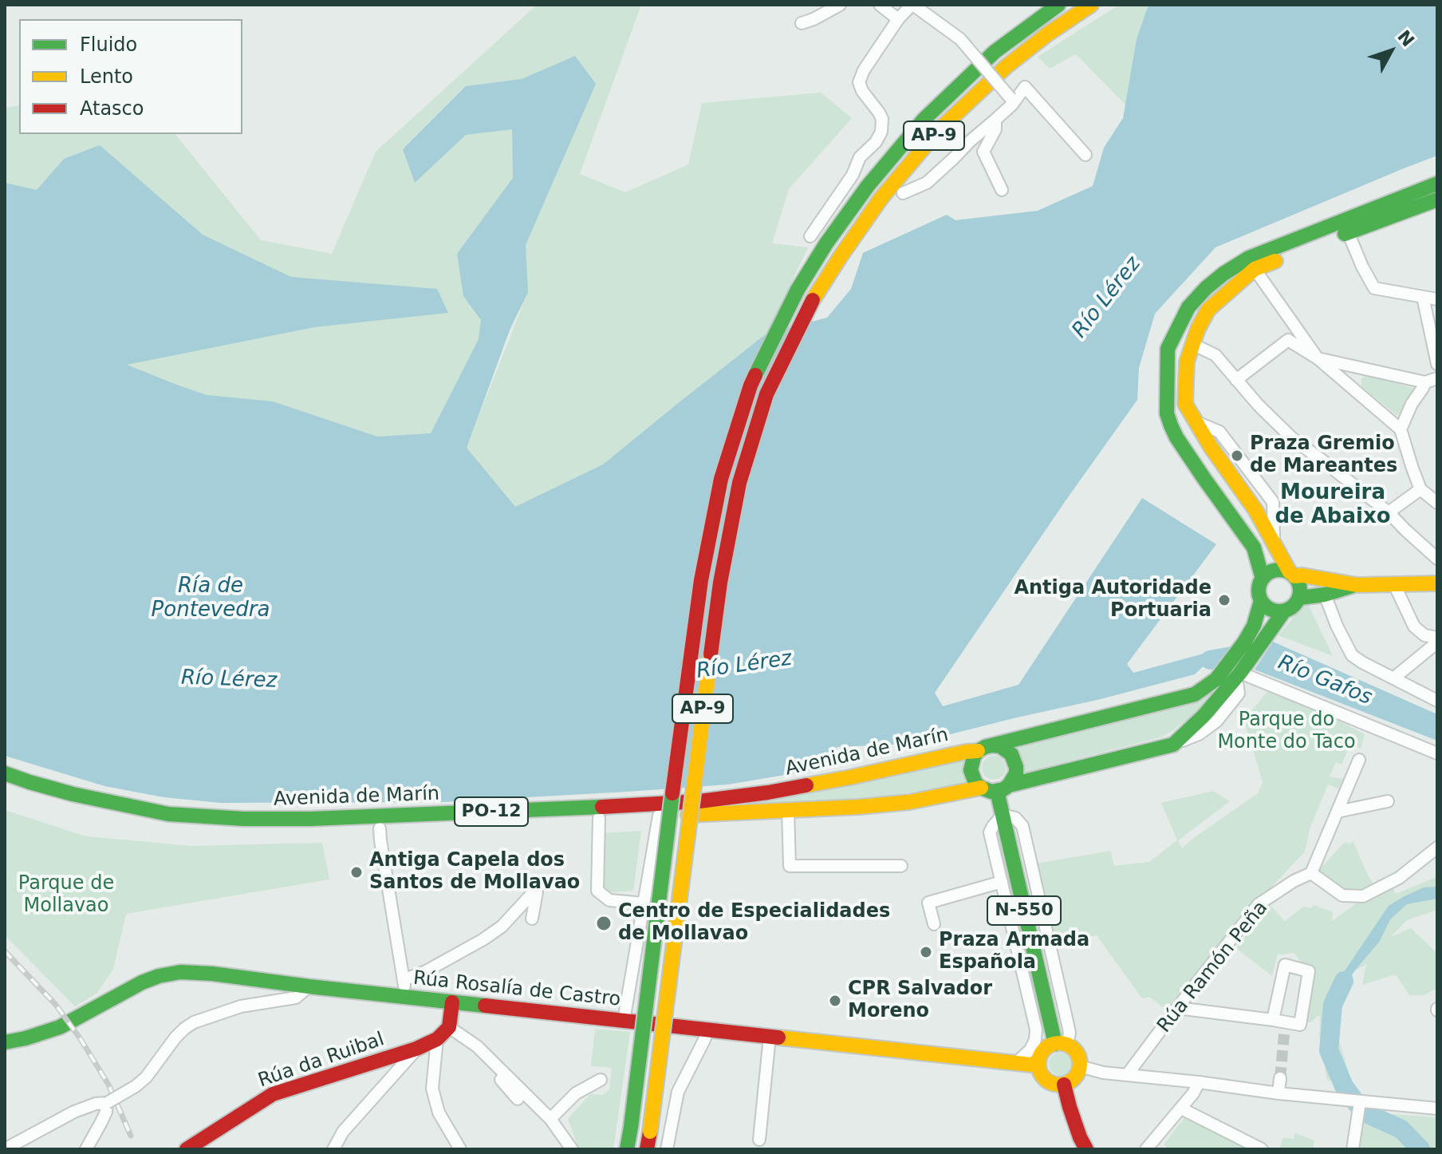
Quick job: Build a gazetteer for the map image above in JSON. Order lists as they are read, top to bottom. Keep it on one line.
{"streets":{"main road":["AP-9","Avenida de Marín","PO-12","N-550","Rúa Rosalía de Castro","Rúa da Ruibal"],"street":["Rúa Ramón Peña"]},"crossings":[["Avenida de Marín","N-550"],["N-550","Rúa Rosalía de Castro"]],"districts":["Moureira de Abaixo"],"water":["Río Lérez","Ría de Pontevedra","Río Gafos"],"parks":["Parque do Monte do Taco","Parque de Mollavao"],"places":["Praza Gremio de Mareantes","Antiga Autoridade Portuaria","Antiga Capela dos Santos de Mollavao","Centro de Especialidades de Mollavao","Praza Armada Española","CPR Salvador Moreno"],"legend":["Fluido","Lento","Atasco"],"north":"top right"}
